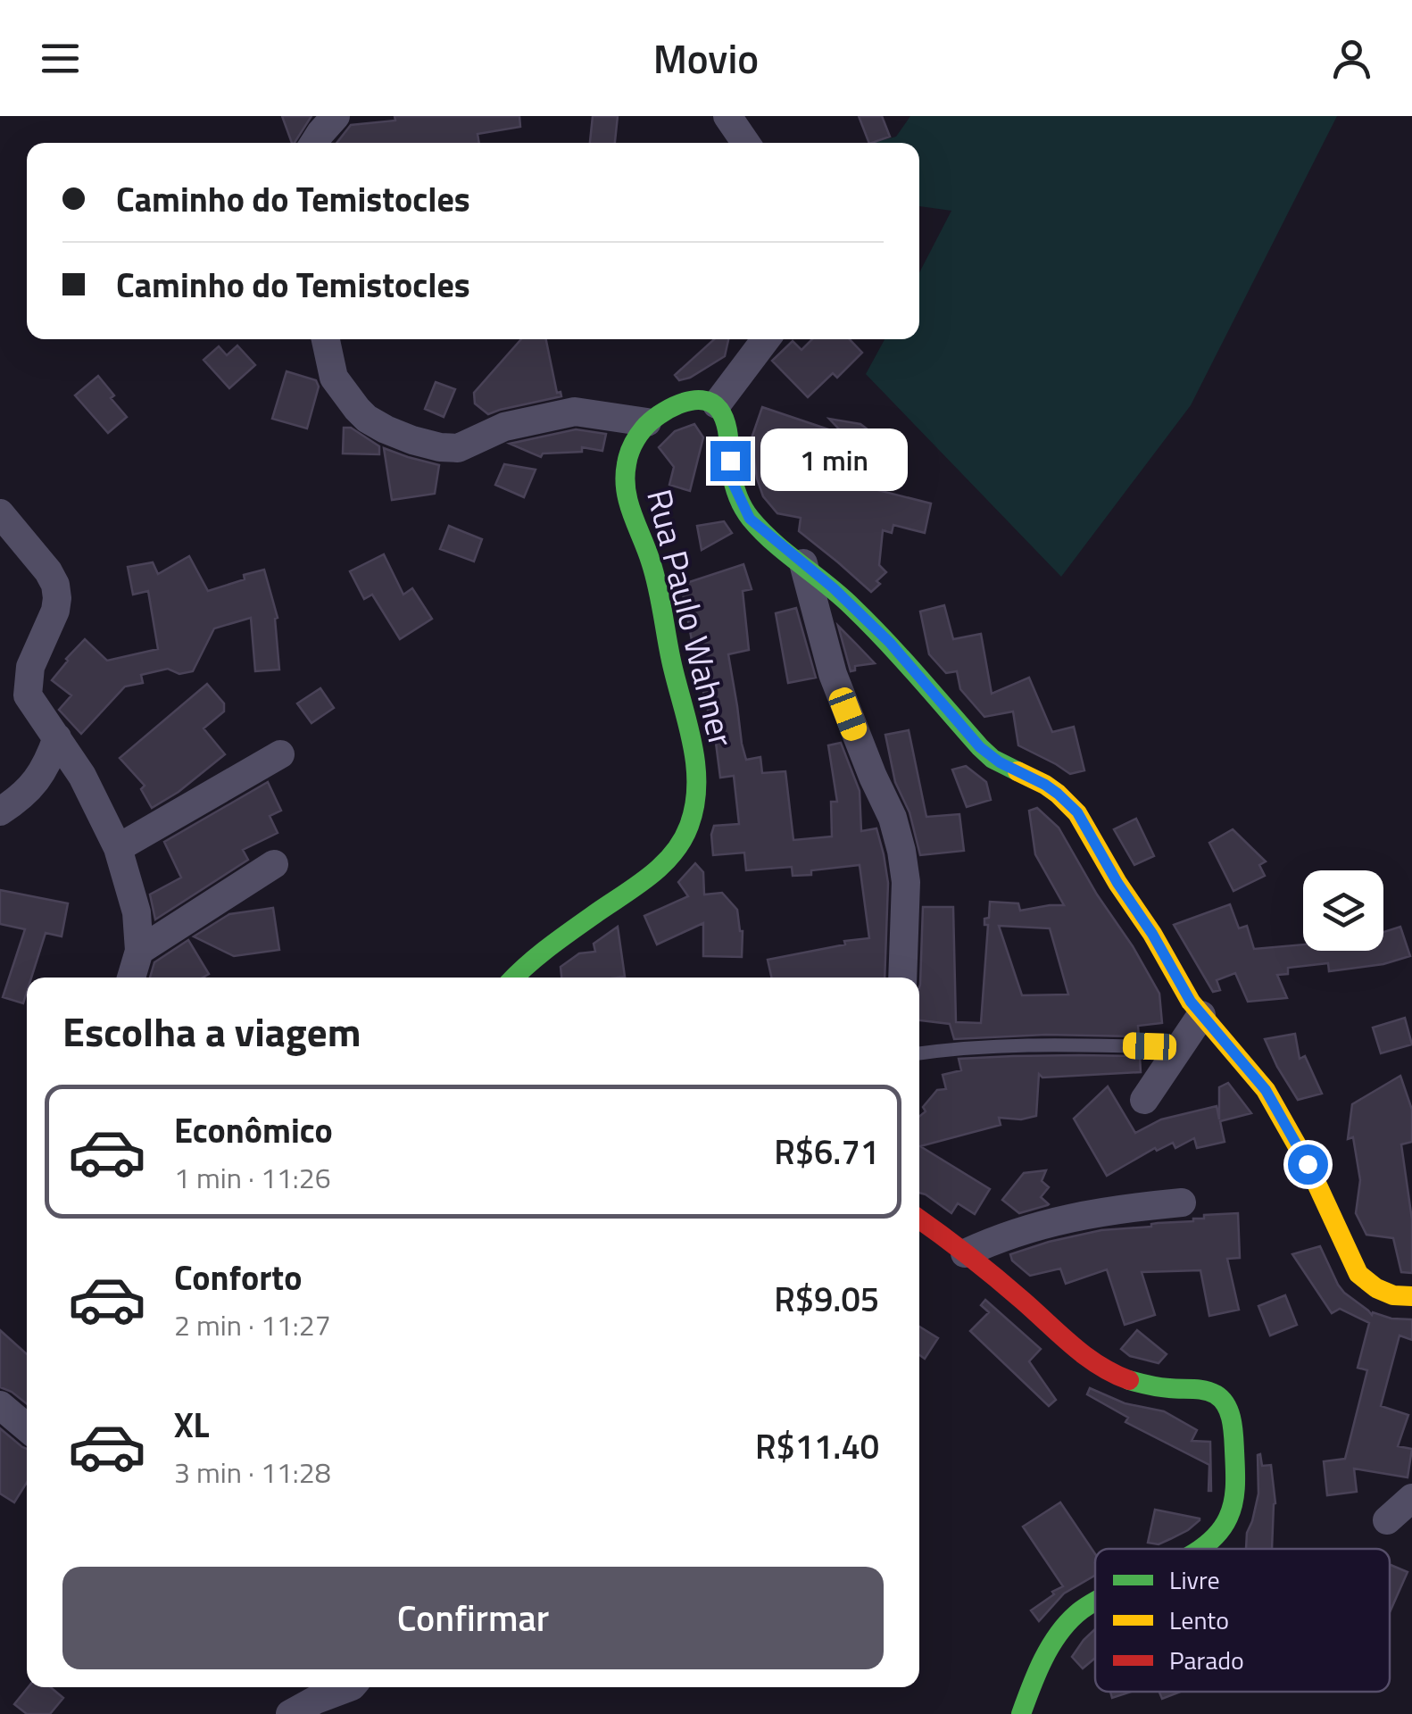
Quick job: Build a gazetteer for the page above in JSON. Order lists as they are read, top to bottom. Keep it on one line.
{"streets":{"street":["Rua Paulo Wahner"]},"legend":["Livre","Lento","Parado"],"page":{"header":"Movio","banner":["Caminho do Temistocles","Caminho do Temistocles"],"bubble":"1 min","heading":"Escolha a viagem","list":[{"name":"Econômico","note":"1 min · 11:26","value":"R$6.71"},{"name":"Conforto","note":"2 min · 11:27","value":"R$9.05"},{"name":"XL","note":"3 min · 11:28","value":"R$11.40"}],"buttons":"Confirmar"}}
